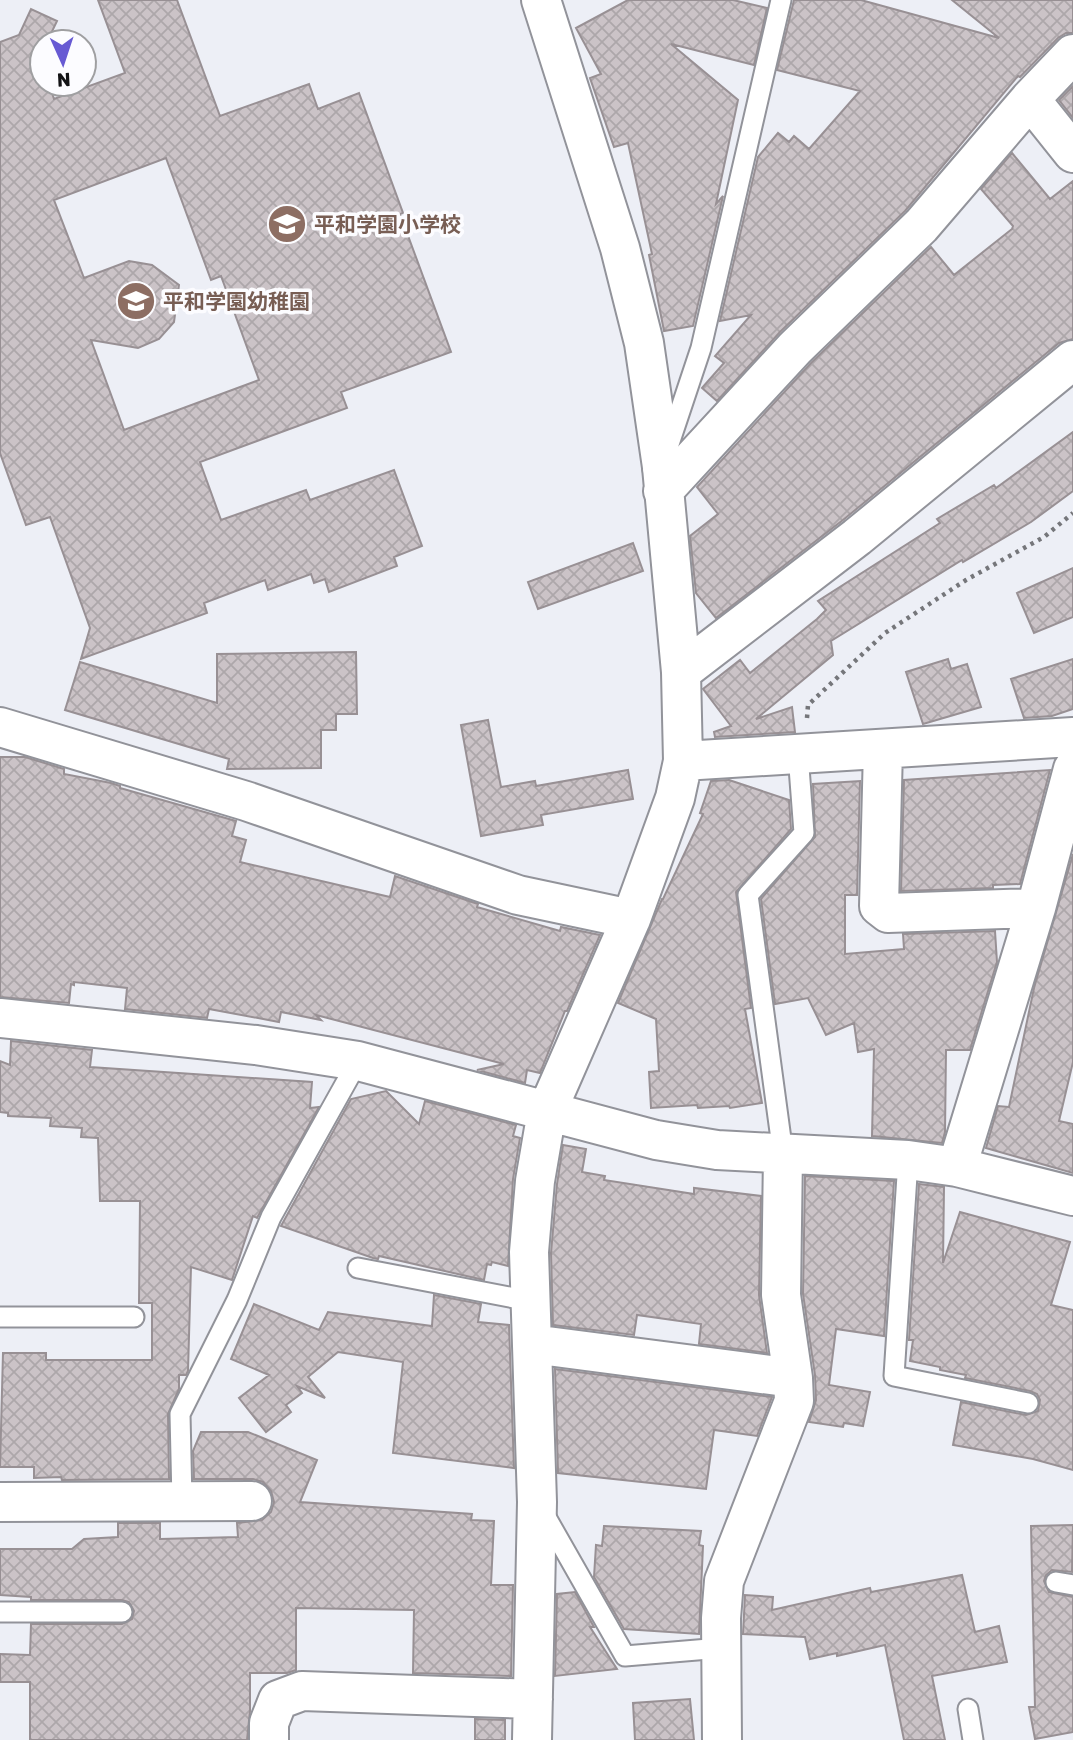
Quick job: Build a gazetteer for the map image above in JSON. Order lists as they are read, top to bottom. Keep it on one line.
{"places":{"school or university":["平和学園小学校","平和学園幼稚園"]},"north":"bottom"}
